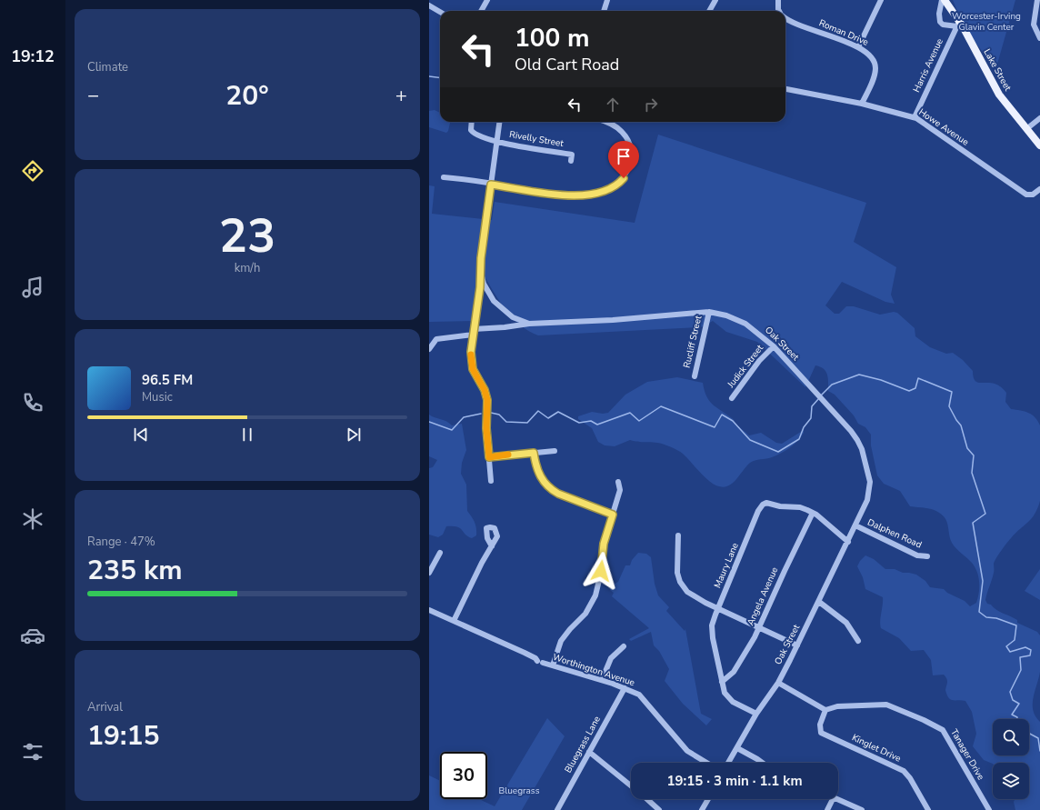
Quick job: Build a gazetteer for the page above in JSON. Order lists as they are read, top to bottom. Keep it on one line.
{"streets":{"main road":["Lake Street"],"street":["Roman Drive","Harris Avenue","Howe Avenue","Rivelly Street","Rucliff Street","Oak Street","Judick Street","Dalphen Road","Maury Lane","Angela Avenue","Worthington Avenue","Bluegrass Lane","Kinglet Drive","Tanager Drive"]},"crossings":[["Roman Drive","Howe Avenue"],["Harris Avenue","Lake Street"],["Harris Avenue","Howe Avenue"],["Rivelly Street","Oak Street"],["Rucliff Street","Oak Street"],["Oak Street","Judick Street"],["Oak Street","Dalphen Road"],["Oak Street","Maury Lane"],["Maury Lane","Angela Avenue"],["Worthington Avenue","Bluegrass Lane"],["Kinglet Drive","Tanager Drive"]],"parks":["Worcester-Irving Glavin Center","Bluegrass"],"page":{"tabs":"19:12","tile":["Climate",["23","km/h"],["Range · 47%","235 km"],["Arrival","19:15"]],"turn":["100 m","Old Cart Road"],"heat":["−","20°","+"],"song":["96.5 FM","Music"],"limit":"30","trip":"19:15 · 3 min · 1.1 km"}}
